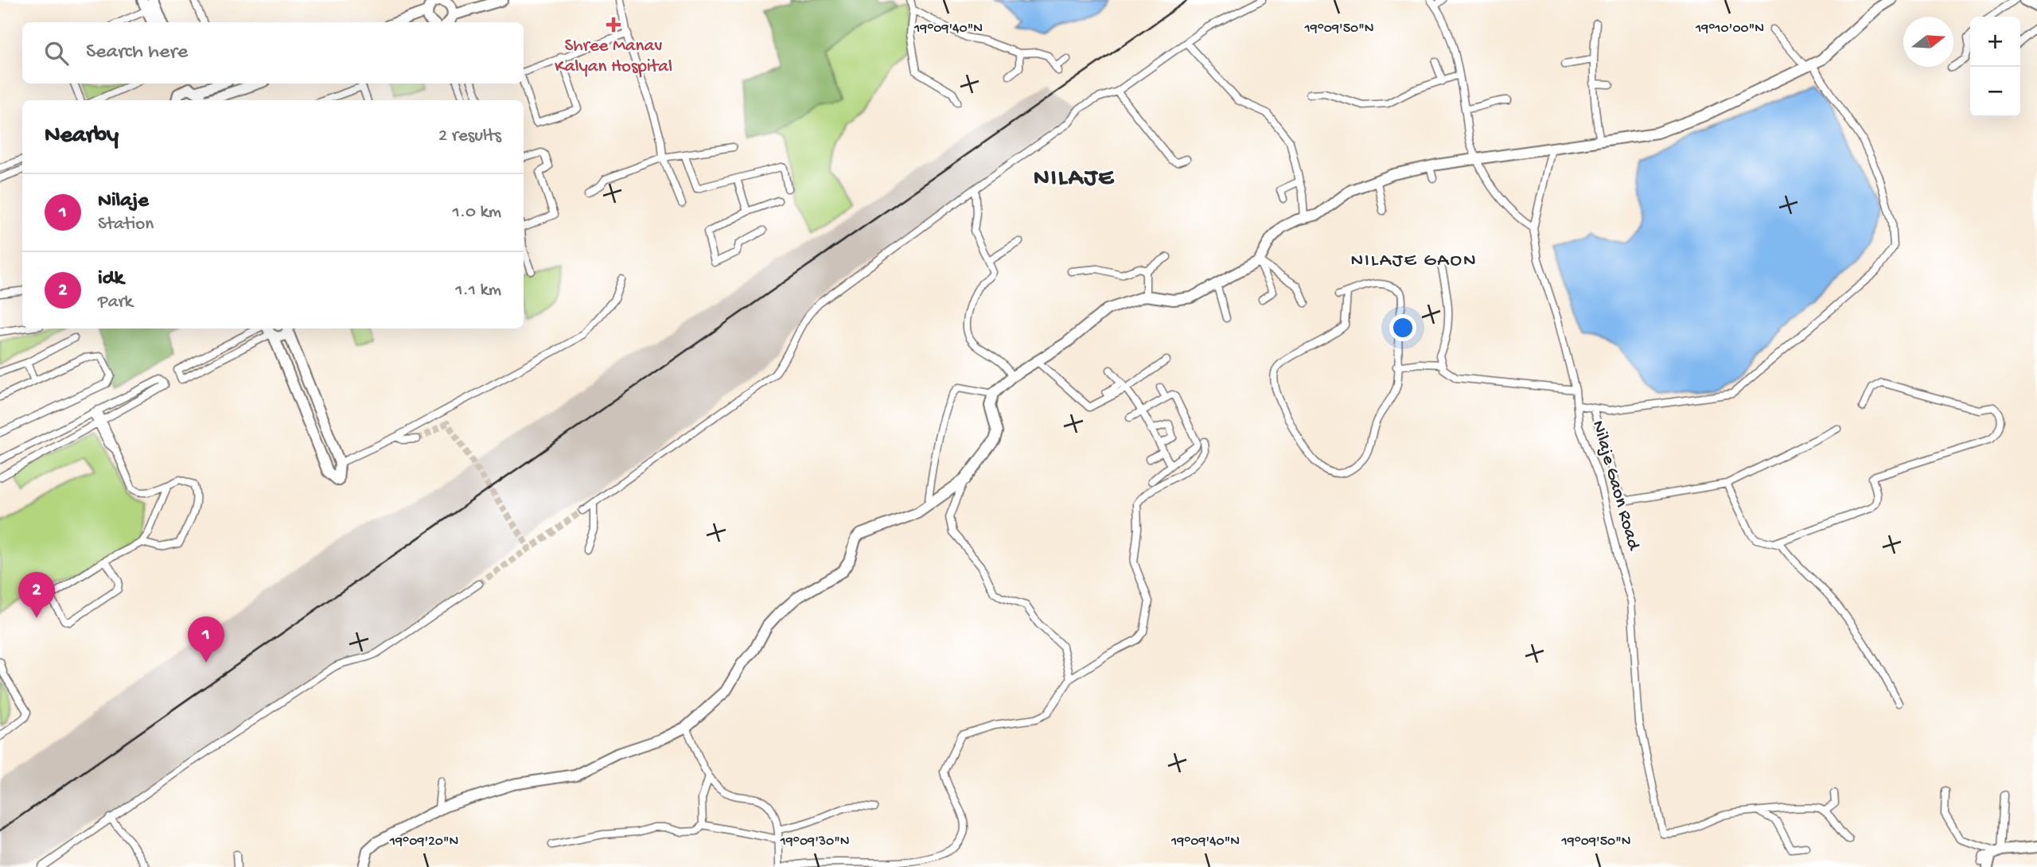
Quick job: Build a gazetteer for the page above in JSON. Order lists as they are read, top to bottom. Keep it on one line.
{"streets":{"street":["Nilaje Gaon Road"]},"districts":["NILAJE","NILAJE GAON"],"places":{"health":["Shree Manav Kalyan Hospital"]},"north":"right","page":{"map_buttons":["+","−"],"search":"Search here","heading":["Nearby","2 results"],"list":[{"mark":"1","name":"Nilaje","note":"Station","value":"1.0 km"},{"mark":"2","name":"idk","note":"Park","value":"1.1 km"}],"pins":["2","1"]},"coordinates":["19°09'40\"N","19°09'50\"N","19°10'00\"N","19°09'20\"N","19°09'30\"N"]}
